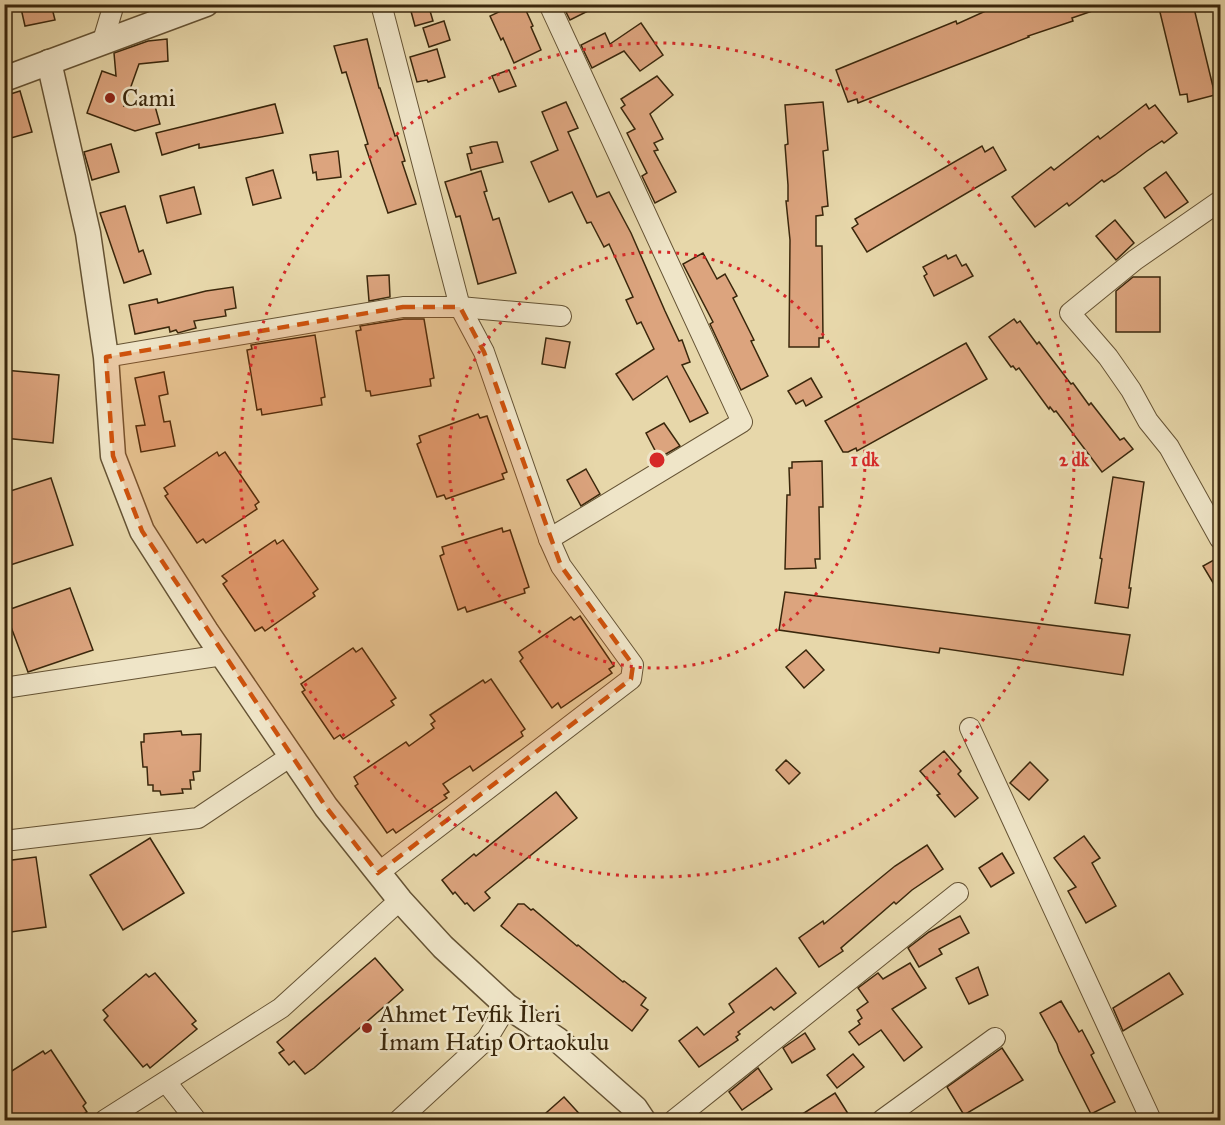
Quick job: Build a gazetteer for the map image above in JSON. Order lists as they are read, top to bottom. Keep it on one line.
{"places":["Cami","Ahmet Tevfik İleri İmam Hatip Ortaokulu"],"rings":["1 dk","2 dk"]}
